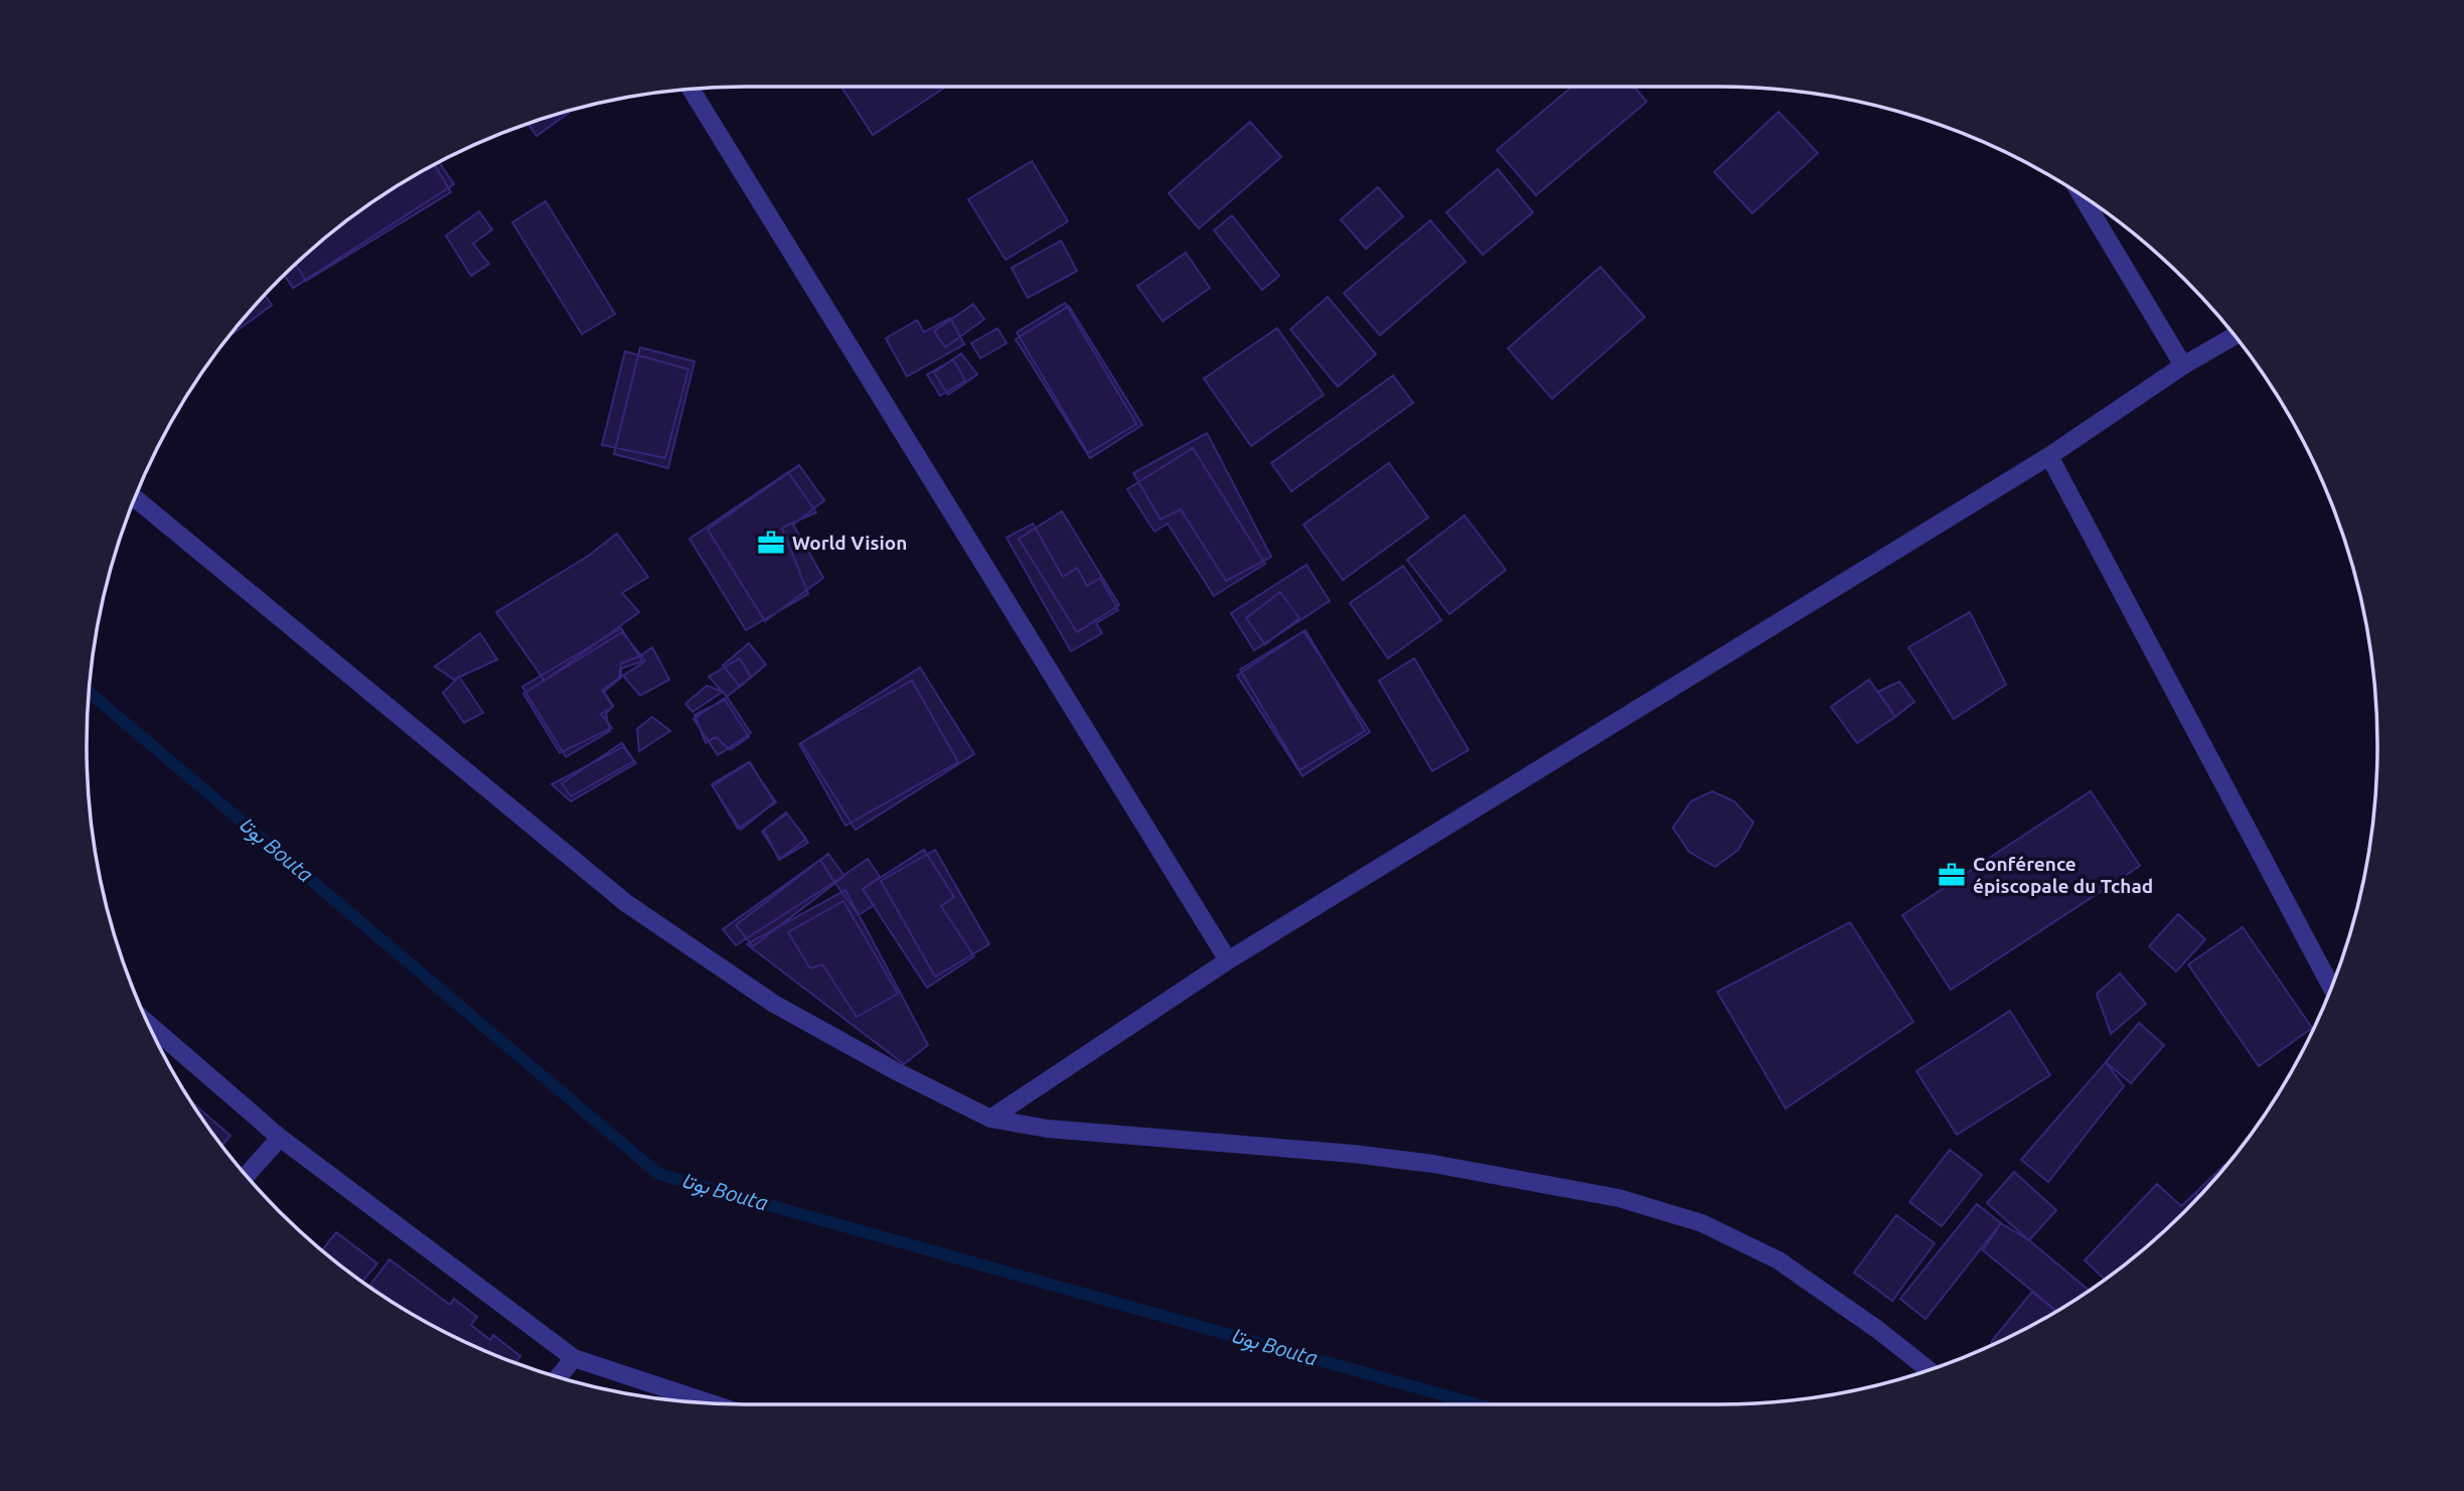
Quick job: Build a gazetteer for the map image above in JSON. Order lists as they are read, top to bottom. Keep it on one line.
{"water":["بوتا Bouta"],"places":{"office":["World Vision","Conférence épiscopale du Tchad"]}}
